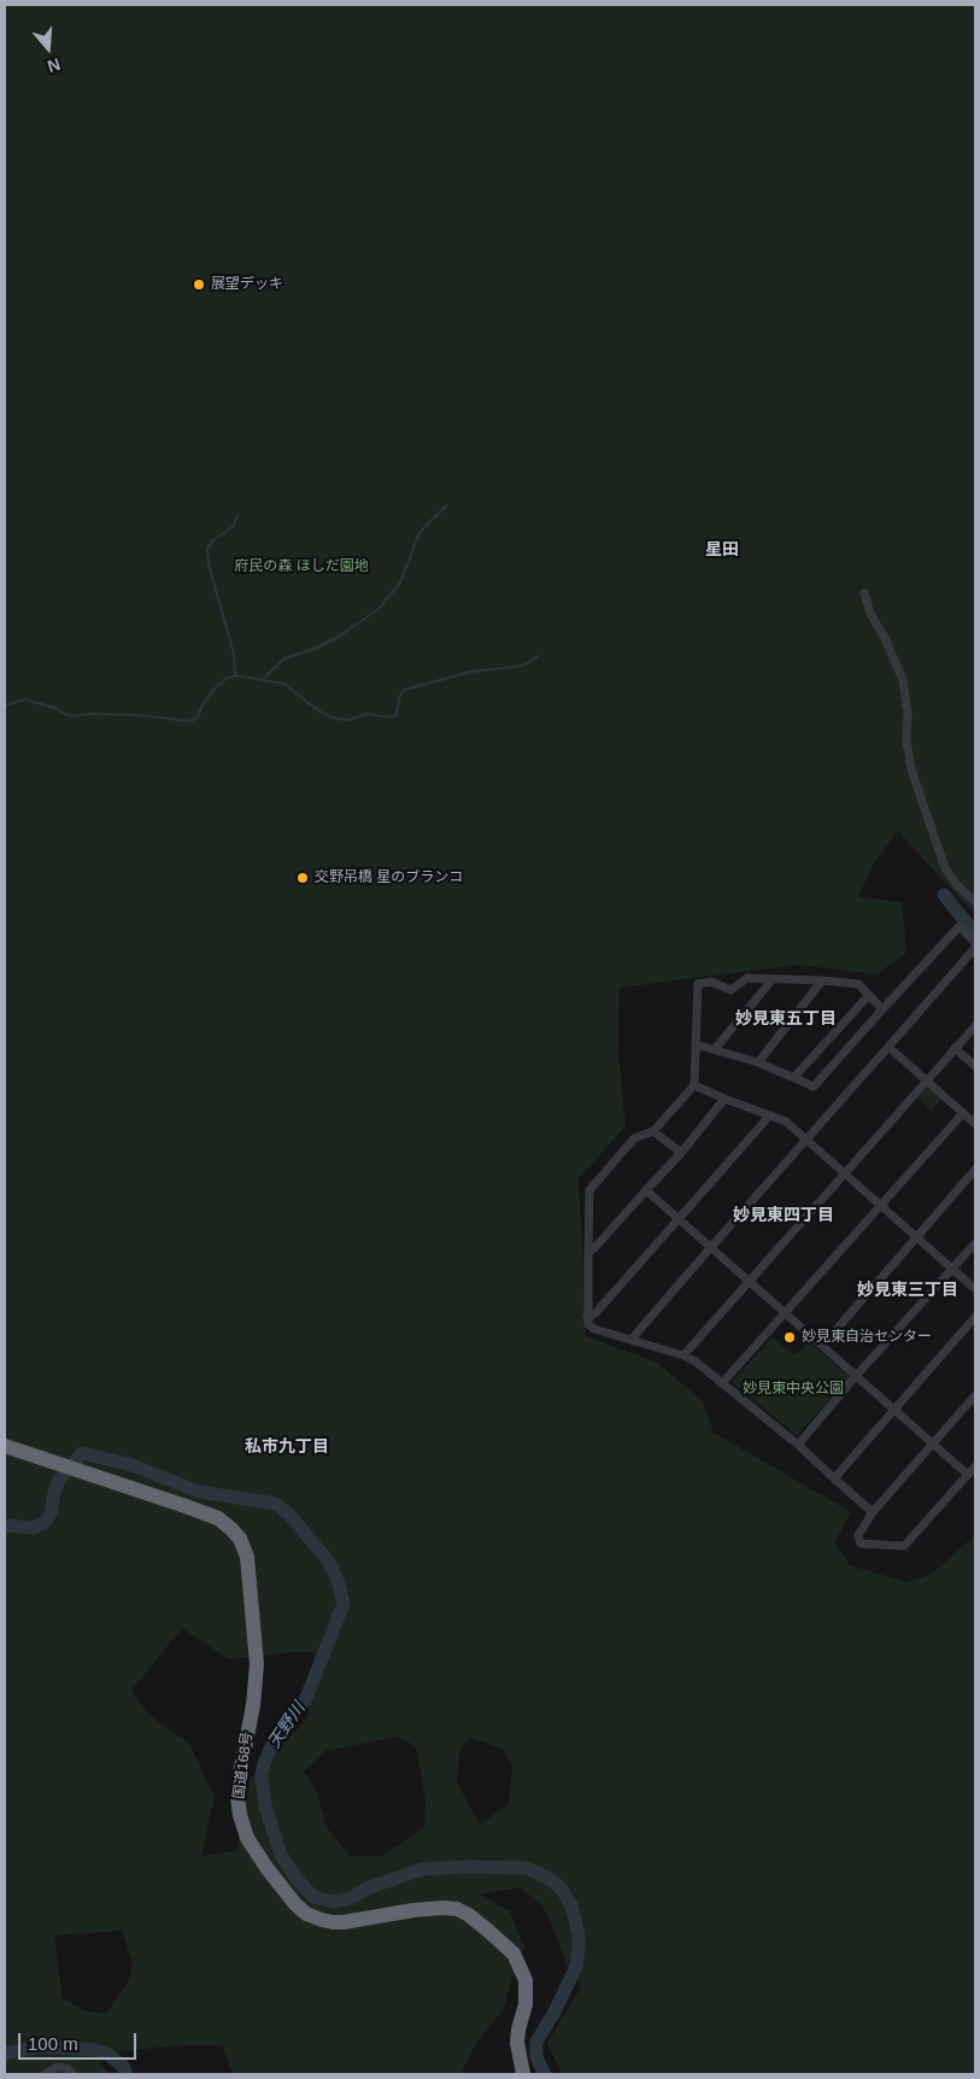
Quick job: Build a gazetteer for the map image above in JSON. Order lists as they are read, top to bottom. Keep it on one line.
{"streets":{"highway":["国道168号"]},"districts":["星田","妙見東五丁目","妙見東四丁目","妙見東三丁目","私市九丁目"],"water":["天野川"],"parks":["府民の森 ほしだ園地","妙見東中央公園"],"places":["展望デッキ","交野吊橋 星のブランコ","妙見東自治センター"],"scale_bar":"100 m","north":"bottom"}
